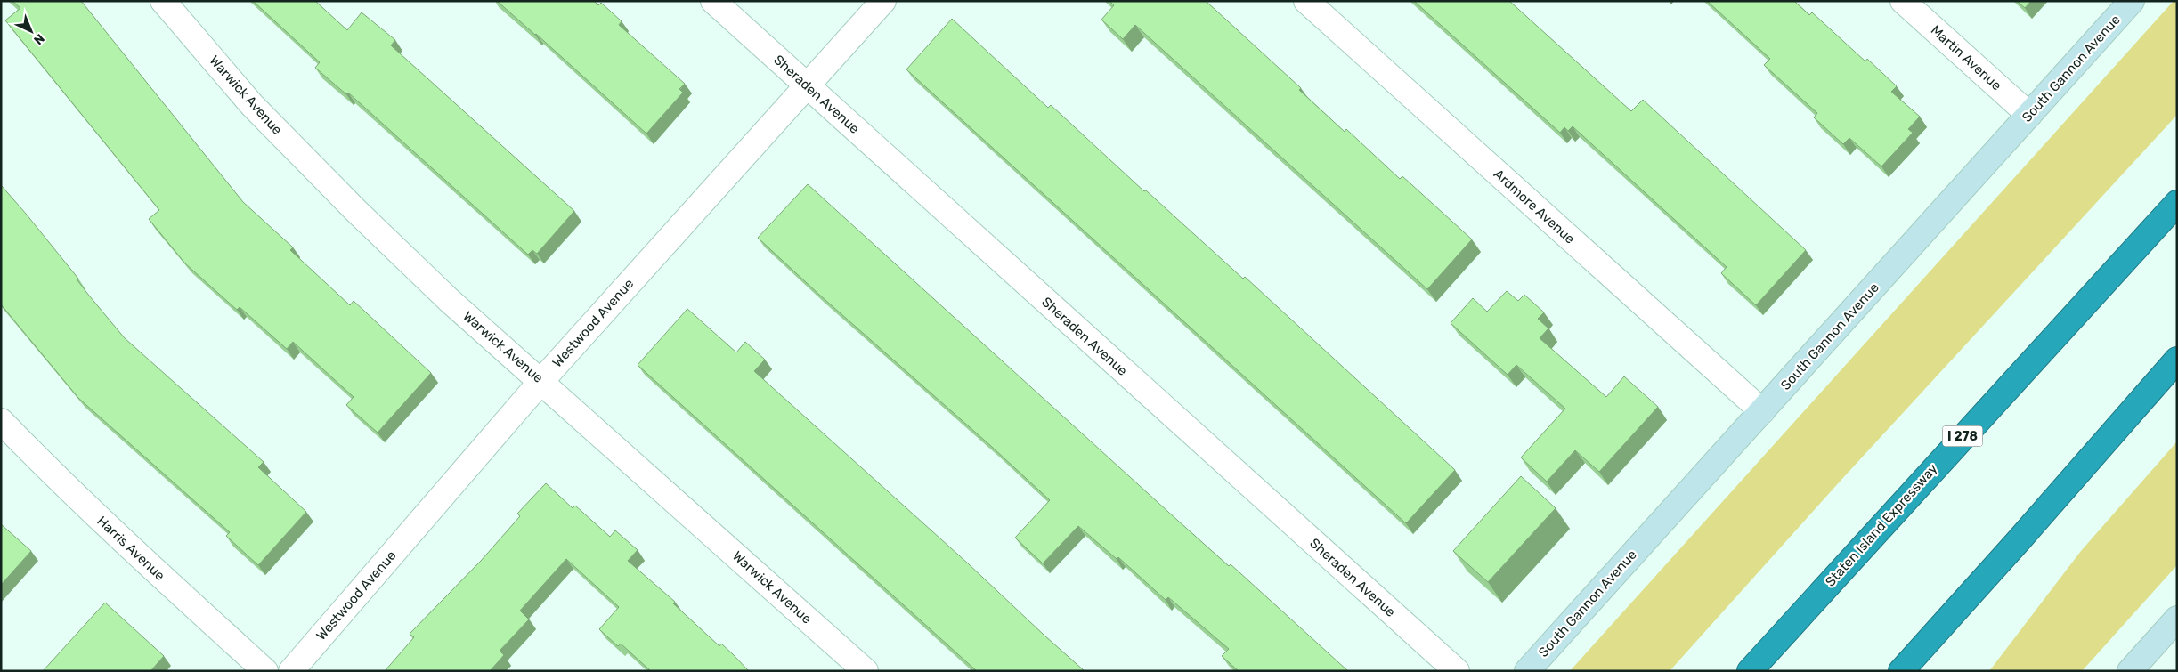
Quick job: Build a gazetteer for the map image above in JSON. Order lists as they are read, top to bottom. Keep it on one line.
{"streets":{"highway":["I 278","Staten Island Expressway"],"main road":["South Gannon Avenue"],"street":["Martin Avenue","Sheraden Avenue","Warwick Avenue","Ardmore Avenue","Westwood Avenue","Harris Avenue"]},"crossings":[["Martin Avenue","South Gannon Avenue"],["South Gannon Avenue","Ardmore Avenue"],["Sheraden Avenue","Westwood Avenue"],["Warwick Avenue","Westwood Avenue"]],"north":"bottom right"}
